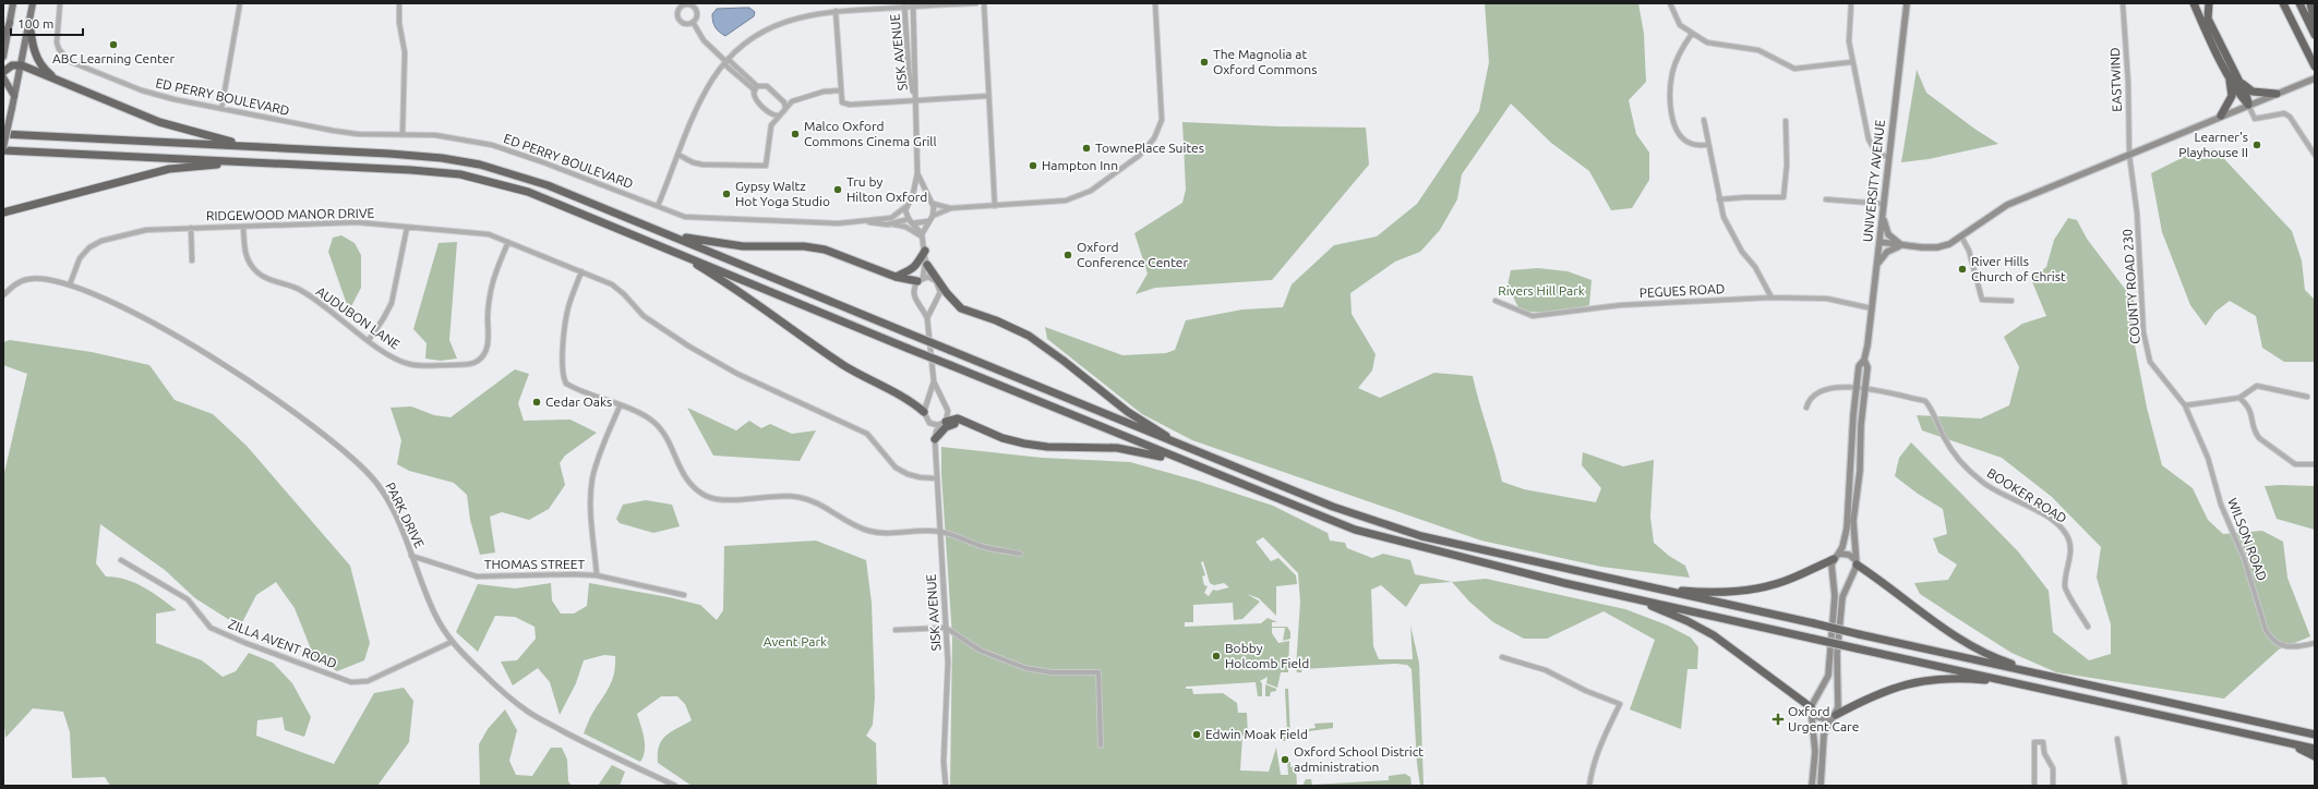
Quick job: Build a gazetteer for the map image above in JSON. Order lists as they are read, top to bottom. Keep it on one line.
{"streets":{"main road":["UNIVERSITY AVENUE"],"street":["SISK AVENUE","EASTWIND","ED PERRY BOULEVARD","RIDGEWOOD MANOR DRIVE","COUNTY ROAD 230","PEGUES ROAD","AUDUBON LANE","BOOKER ROAD","PARK DRIVE","WILSON ROAD","THOMAS STREET","ZILLA AVENT ROAD"]},"crossings":[["SISK AVENUE","RIDGEWOOD MANOR DRIVE"],["EASTWIND","COUNTY ROAD 230"],["UNIVERSITY AVENUE","PEGUES ROAD"],["UNIVERSITY AVENUE","BOOKER ROAD"],["RIDGEWOOD MANOR DRIVE","AUDUBON LANE"],["RIDGEWOOD MANOR DRIVE","PARK DRIVE"],["COUNTY ROAD 230","WILSON ROAD"],["PARK DRIVE","THOMAS STREET"],["PARK DRIVE","ZILLA AVENT ROAD"]],"parks":["Rivers Hill Park","Avent Park"],"places":{"other":["ABC Learning Center","The Magnolia at Oxford Commons","Malco Oxford Commons Cinema Grill","Learner's Playhouse II","TownePlace Suites","Hampton Inn","Tru by Hilton Oxford","Gypsy Waltz Hot Yoga Studio","Oxford Conference Center","River Hills Church of Christ","Cedar Oaks","Bobby Holcomb Field","Edwin Moak Field","Oxford School District administration"],"health":["Oxford Urgent Care"]},"scale_bar":"100 m"}
